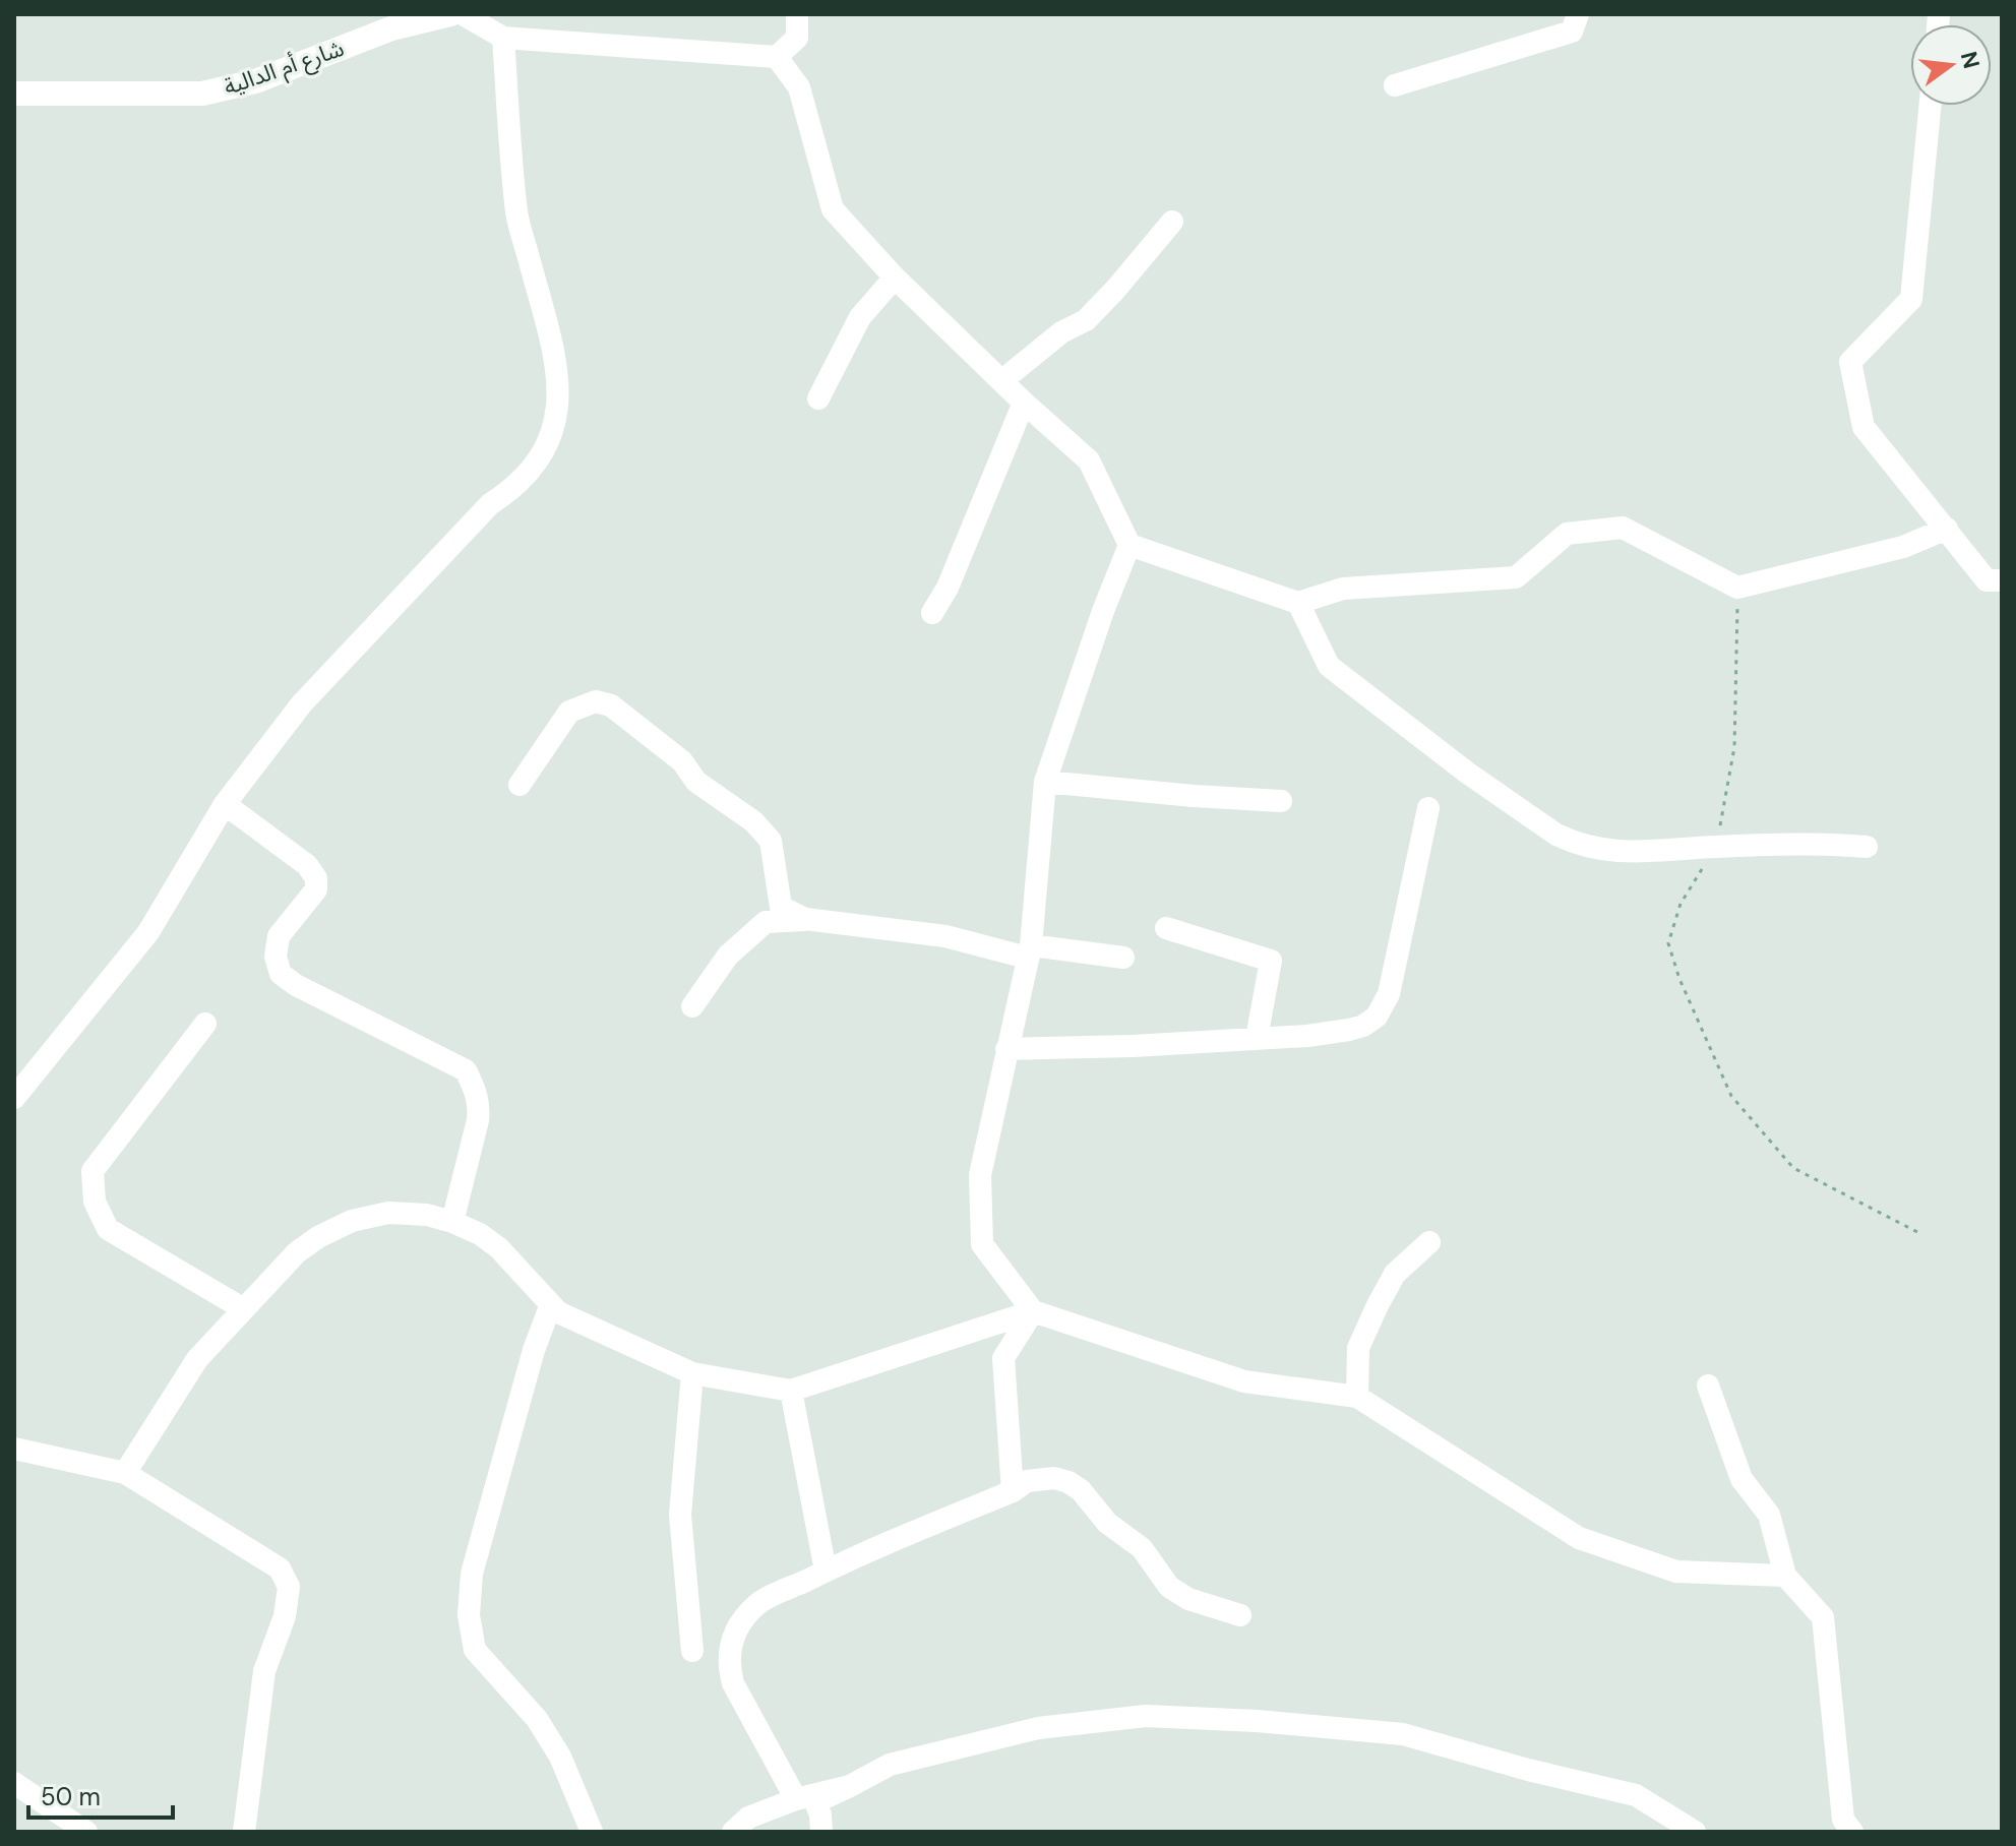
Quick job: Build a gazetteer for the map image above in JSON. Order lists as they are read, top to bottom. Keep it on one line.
{"streets":{"street":["شارع أم الدالية"]},"scale_bar":"50 m","north":"right"}
